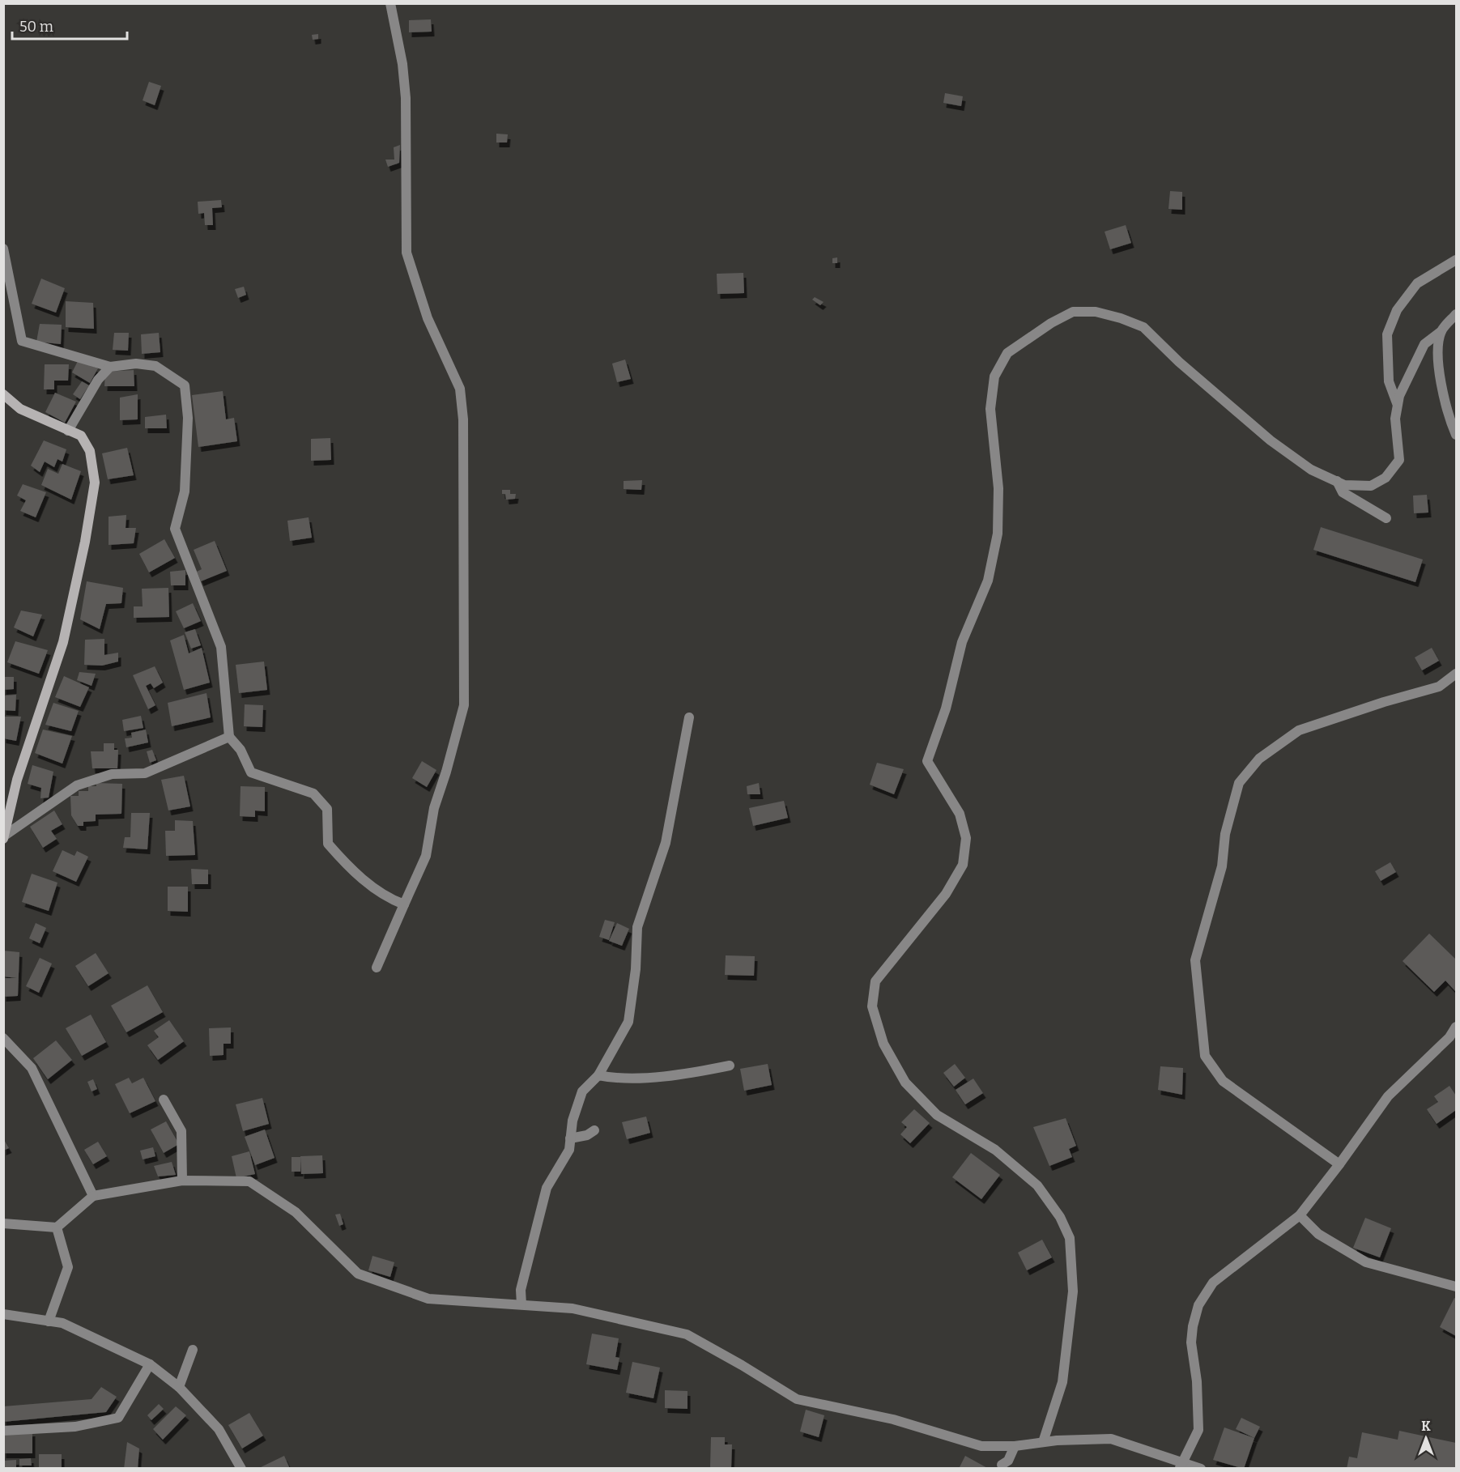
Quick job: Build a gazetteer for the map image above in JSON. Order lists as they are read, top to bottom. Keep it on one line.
{"scale_bar":"50 m","north":"top"}
